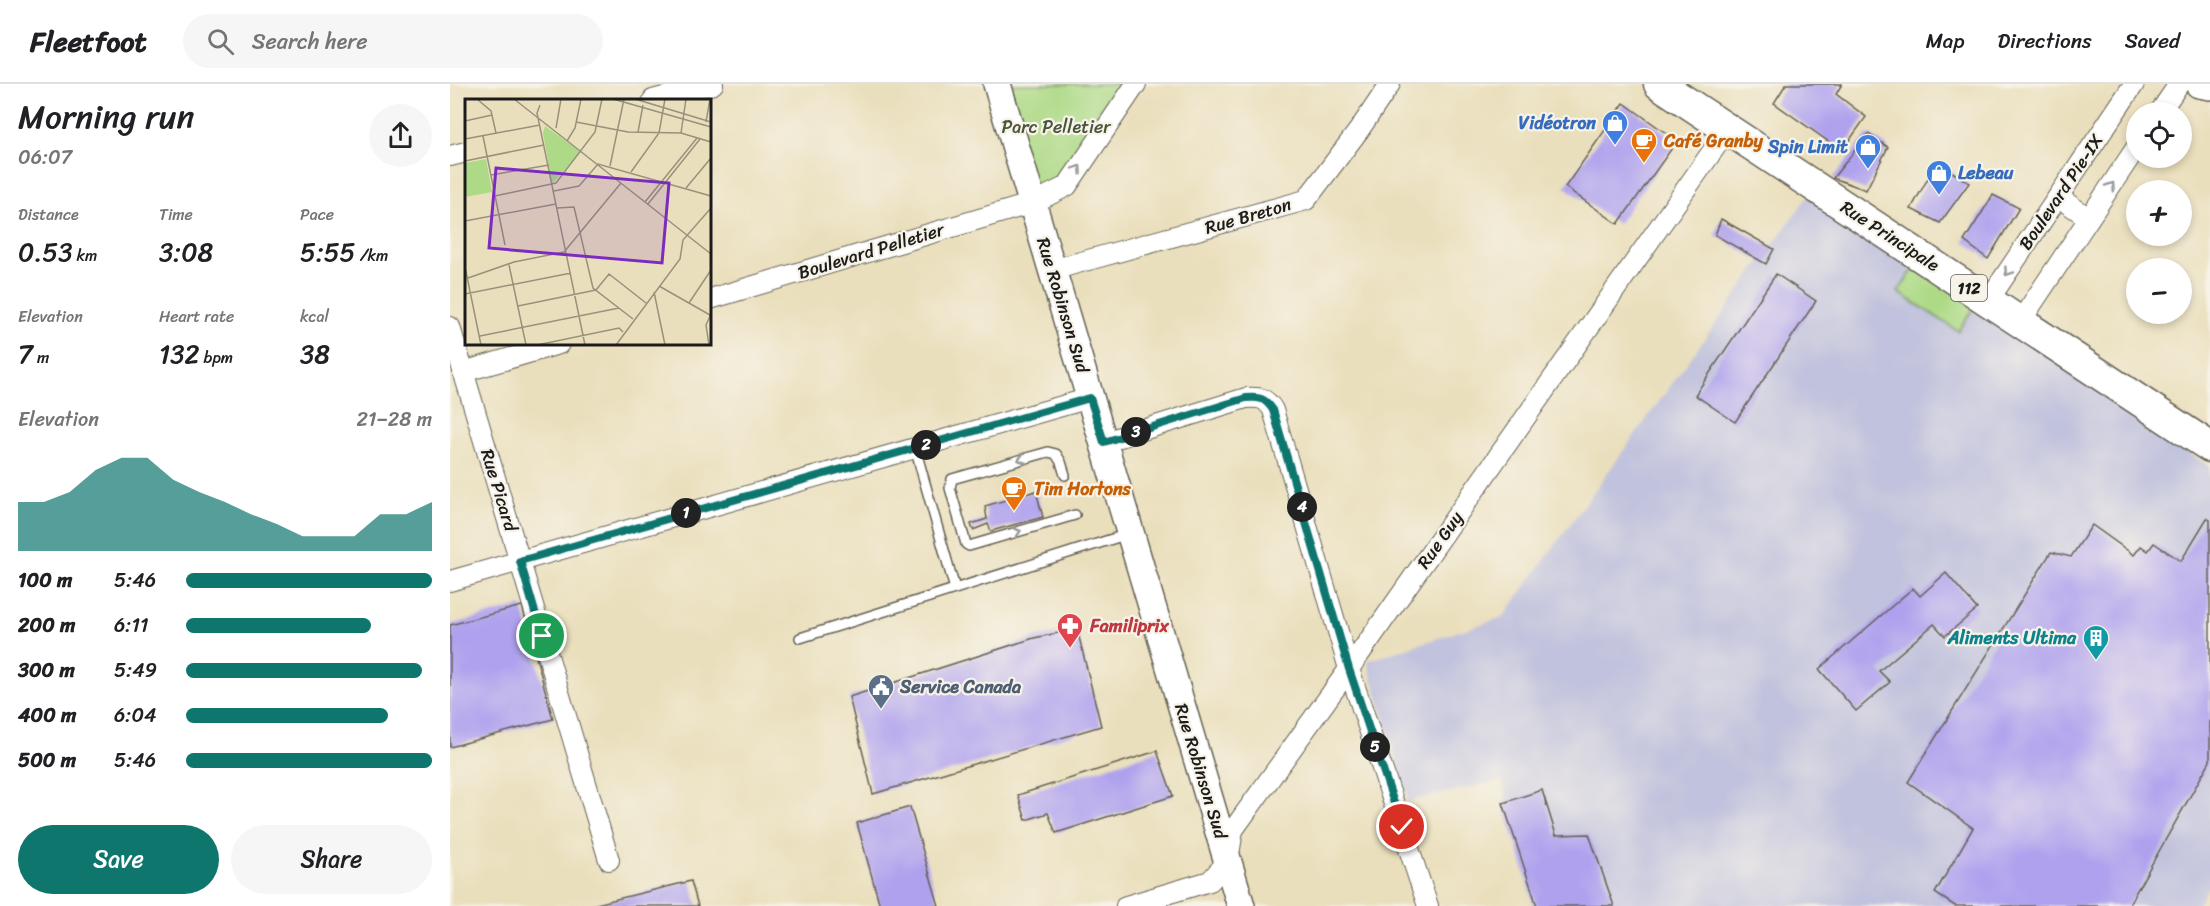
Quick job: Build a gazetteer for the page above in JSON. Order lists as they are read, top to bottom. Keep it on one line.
{"streets":{"main road":["Rue Principale","112"],"street":["Boulevard Pie-IX","Rue Breton","Boulevard Pelletier","Rue Robinson Sud","Rue Picard","Rue Guy"]},"crossings":[["Boulevard Pie-IX","Rue Principale"],["Rue Breton","Rue Robinson Sud"],["Rue Principale","Rue Guy"],["Boulevard Pelletier","Rue Robinson Sud"],["Rue Robinson Sud","Rue Guy"]],"parks":["Parc Pelletier"],"places":{"shop":["Vidéotron","Spin Limit","Lebeau"],"cafe":["Café Granby","Tim Hortons"],"pharmacy":["Familiprix"],"building":["Aliments Ultima"],"public building":["Service Canada"]},"page":{"header":"Fleetfoot","search":"Search here","nav":["Map","Directions","Saved"],"heading":["Morning run","06:07"],"map_buttons":["+","−"],"stats":[["Distance","0.53 km"],["Time","3:08"],["Pace","5:55 /km"],["Elevation","7 m"],["Heart rate","132 bpm"],["kcal","38"]],"chart":["Elevation","21–28 m"],"pins":["3","2","4","1","5"],"list":[{"name":"100 m","note":"5:46"},{"name":"200 m","note":"6:11"},{"name":"300 m","note":"5:49"},{"name":"400 m","note":"6:04"},{"name":"500 m","note":"5:46"}],"buttons":["Save","Share"]}}
